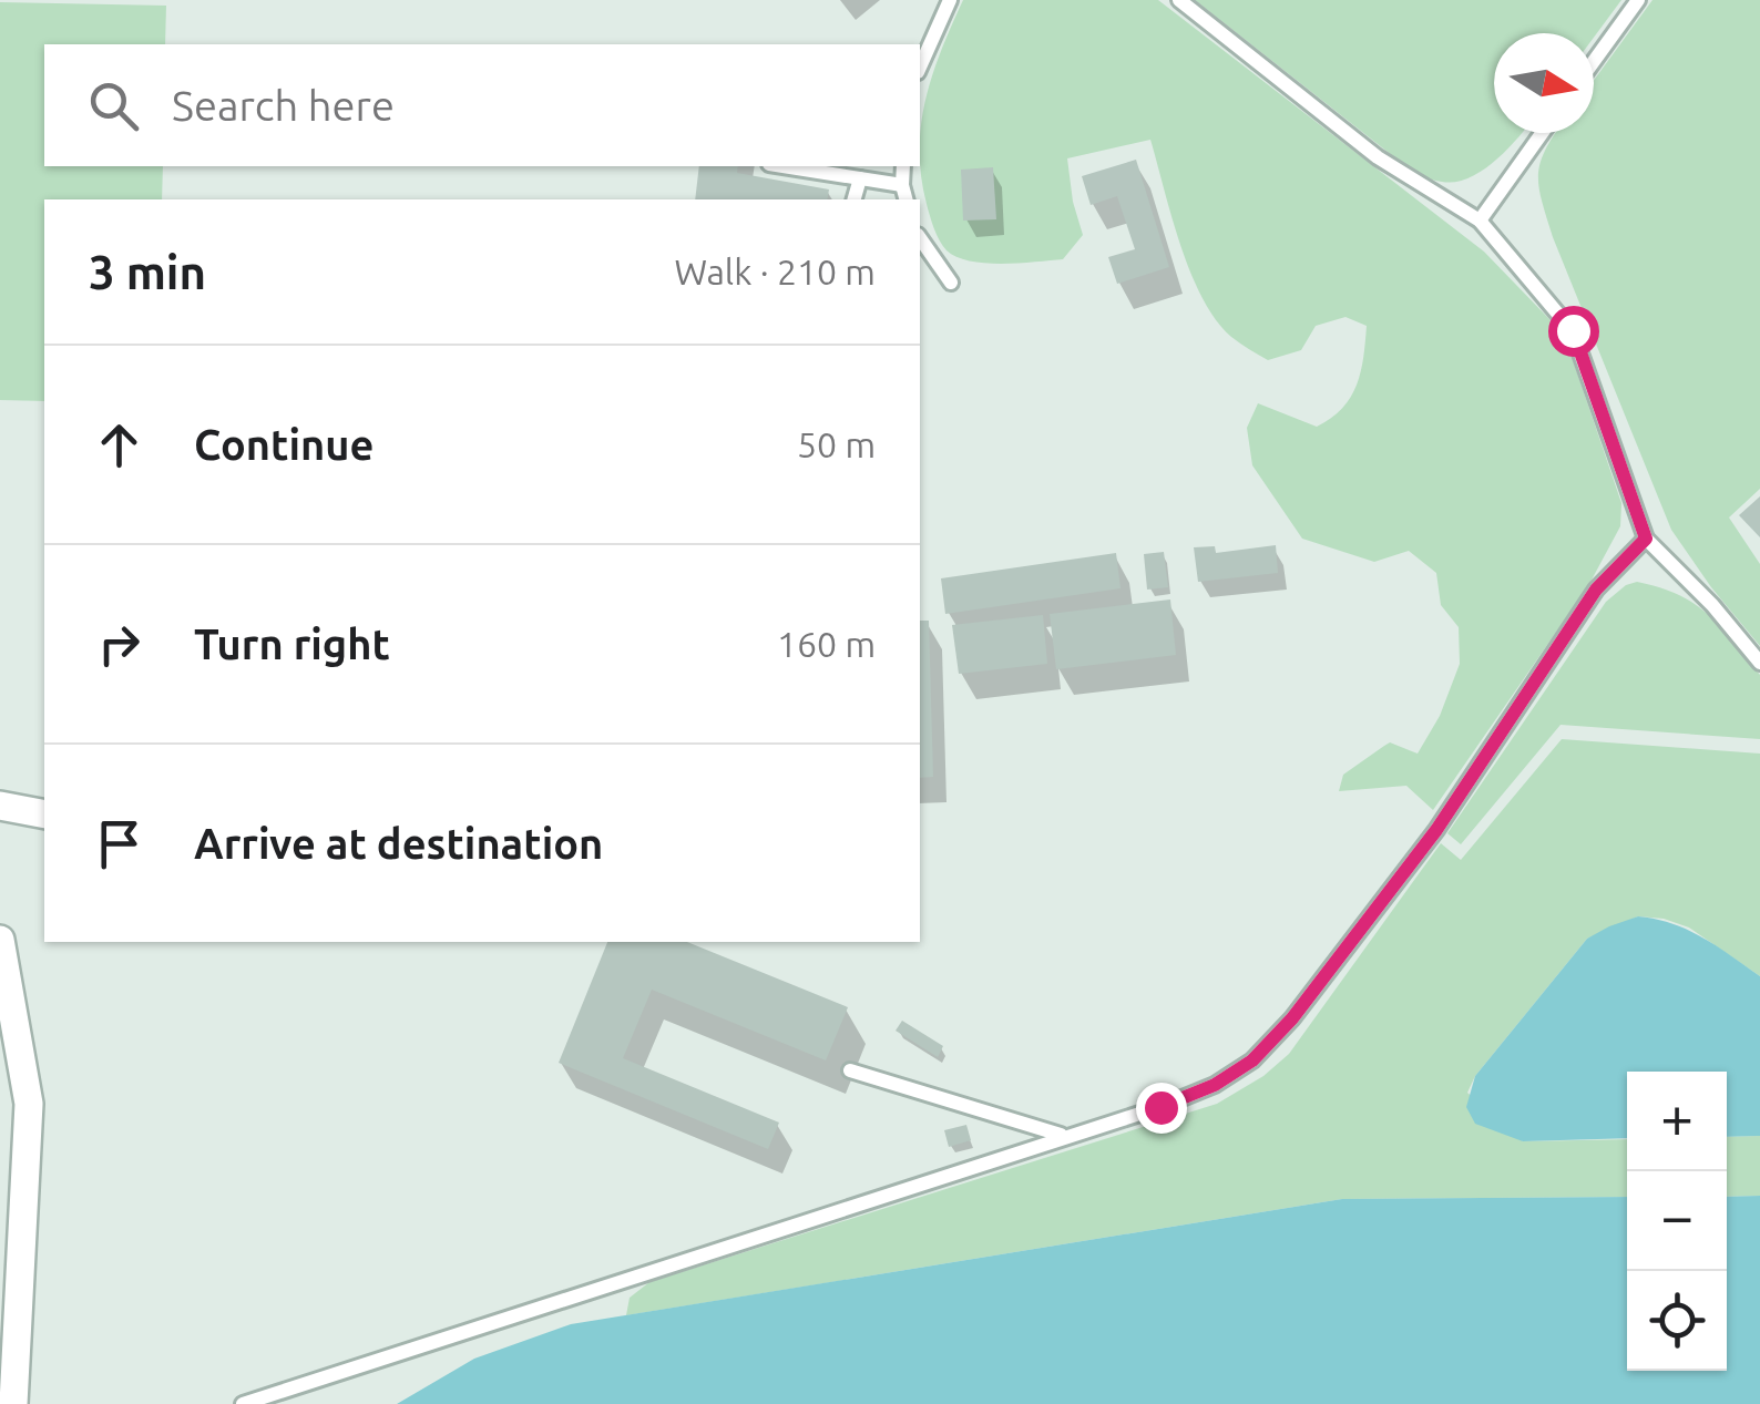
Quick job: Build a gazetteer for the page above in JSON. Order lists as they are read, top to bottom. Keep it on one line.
{"north":"right","page":{"search":"Search here","heading":["3 min","Walk · 210 m"],"list":[["Continue","50 m"],["Turn right","160 m"],"Arrive at destination"],"map_buttons":["+","−"]}}
